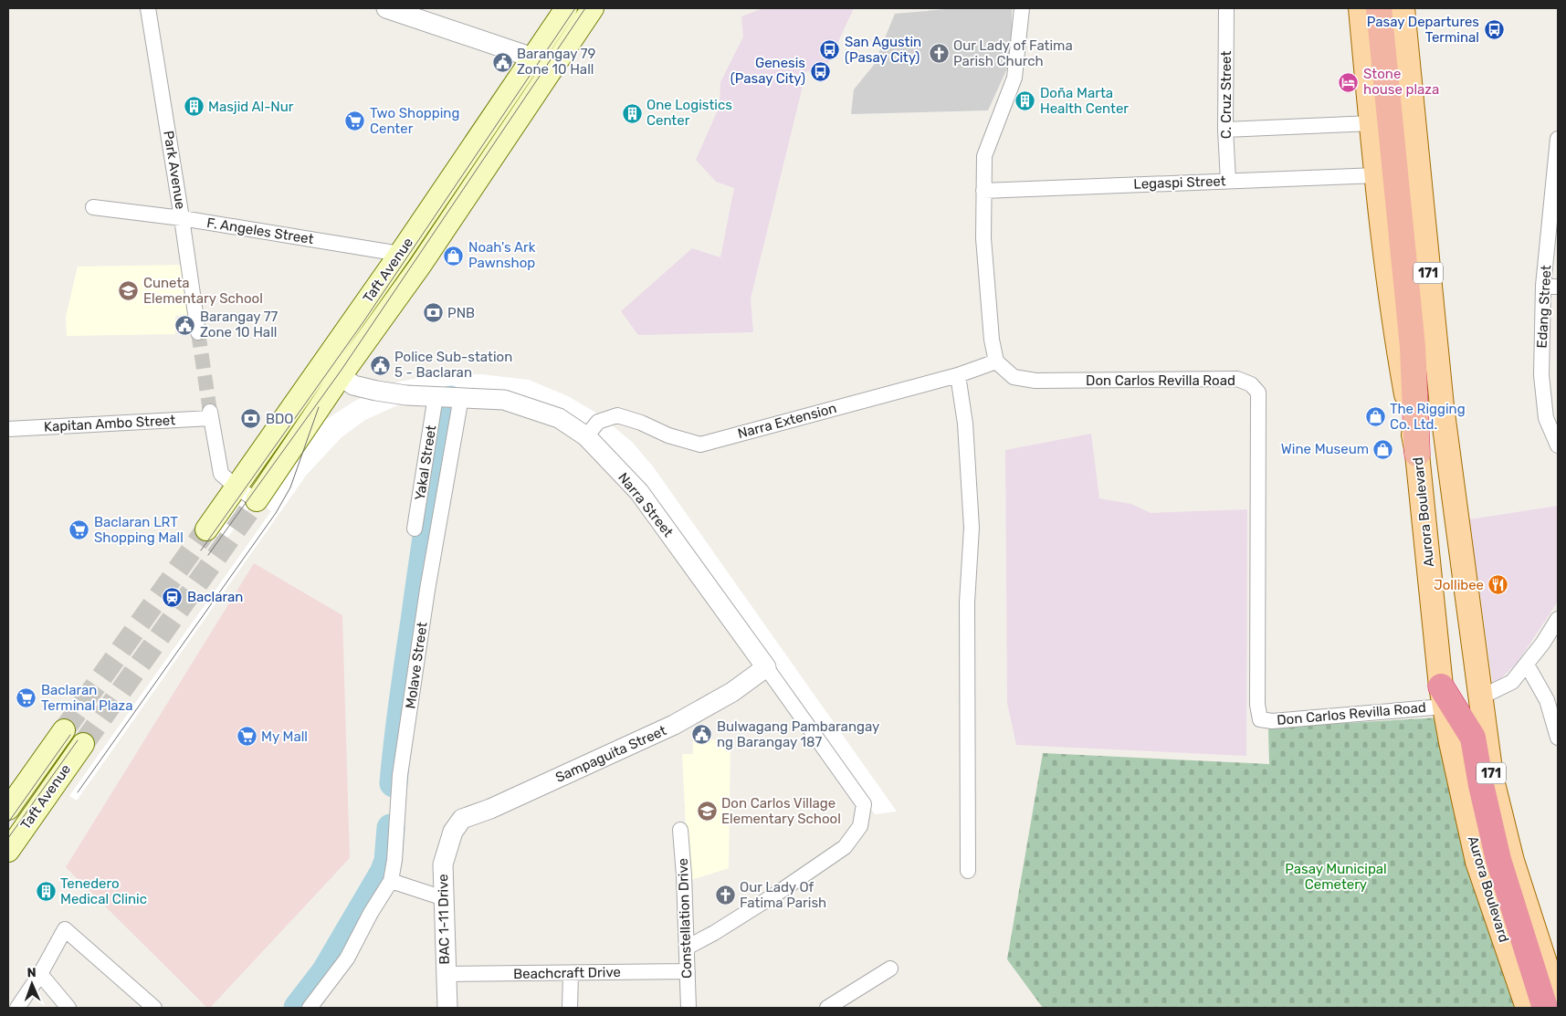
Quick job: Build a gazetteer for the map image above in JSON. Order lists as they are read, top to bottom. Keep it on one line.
{"streets":{"main road":["Taft Avenue","171","Aurora Boulevard"],"street":["C. Cruz Street","Park Avenue","Legaspi Street","F. Angeles Street","Edang Street","Don Carlos Revilla Road","Narra Extension","Kapitan Ambo Street","Yakal Street","Narra Street","Molave Street","Sampaguita Street","Constellation Drive","BAC 1-11 Drive","Beachcraft Drive"]},"crossings":[["C. Cruz Street","Legaspi Street"],["Park Avenue","F. Angeles Street"],["Legaspi Street","Aurora Boulevard"],["F. Angeles Street","Taft Avenue"],["Taft Avenue","Kapitan Ambo Street"],["Taft Avenue","Narra Street"],["Don Carlos Revilla Road","Narra Extension"],["Don Carlos Revilla Road","Aurora Boulevard"],["Narra Extension","Narra Street"],["Yakal Street","Narra Street"],["Narra Street","Molave Street"],["Narra Street","Sampaguita Street"],["Narra Street","Constellation Drive"],["Sampaguita Street","BAC 1-11 Drive"],["Constellation Drive","Beachcraft Drive"],["BAC 1-11 Drive","Beachcraft Drive"]],"parks":["Pasay Municipal Cemetery"],"places":{"bus stop":["Pasay Departures Terminal","San Agustin (Pasay City)","Genesis (Pasay City)"],"church":["Our Lady of Fatima Parish Church","Our Lady Of Fatima Parish"],"public building":["Barangay 79 Zone 10 Hall","Barangay 77 Zone 10 Hall","Police Sub-station 5 - Baclaran","Bulwagang Pambarangay ng Barangay 187"],"hotel":["Stone house plaza"],"building":["Doña Marta Health Center","Masjid Al-Nur","One Logistics Center","Tenedero Medical Clinic"],"supermarket":["Two Shopping Center","Baclaran LRT Shopping Mall","Baclaran Terminal Plaza","My Mall"],"shop":["Noah's Ark Pawnshop","The Rigging Co. Ltd.","Wine Museum"],"school or university":["Cuneta Elementary School","Don Carlos Village Elementary School"],"bank":["PNB","BDO"],"restaurant":["Jollibee"],"station":["Baclaran"]},"north":"top"}
